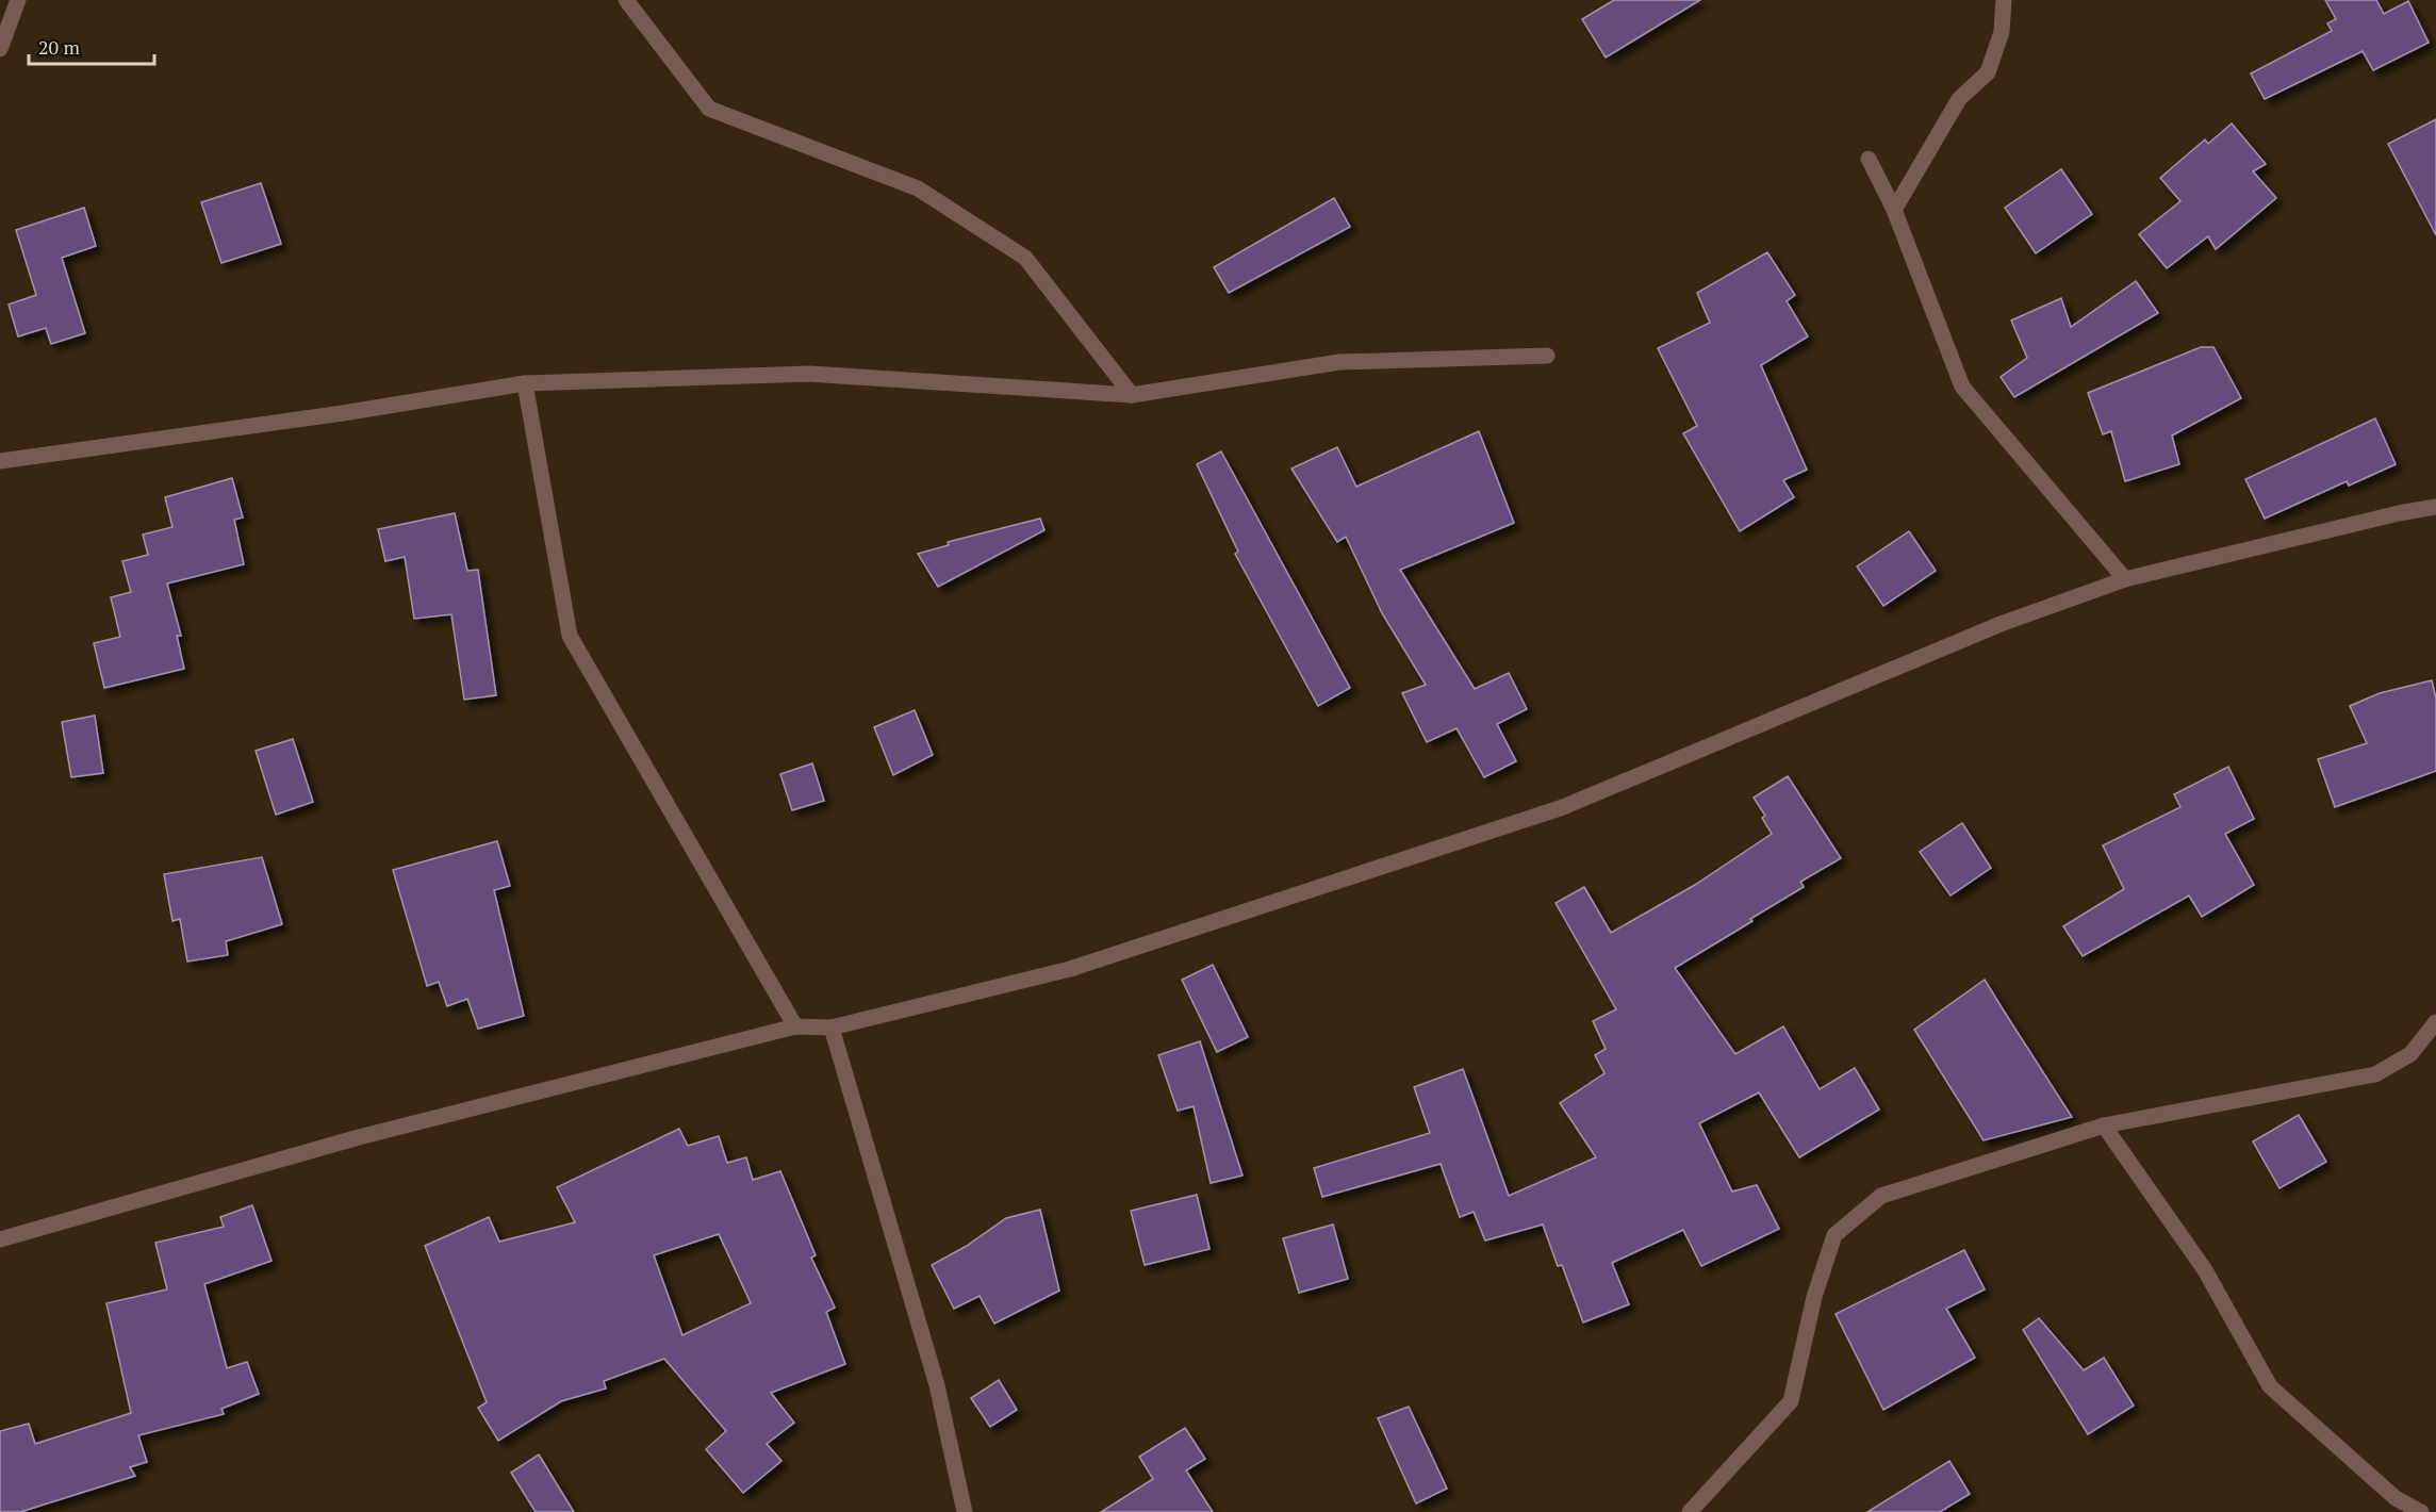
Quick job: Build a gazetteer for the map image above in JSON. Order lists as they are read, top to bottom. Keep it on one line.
{"scale_bar":"20 m"}
